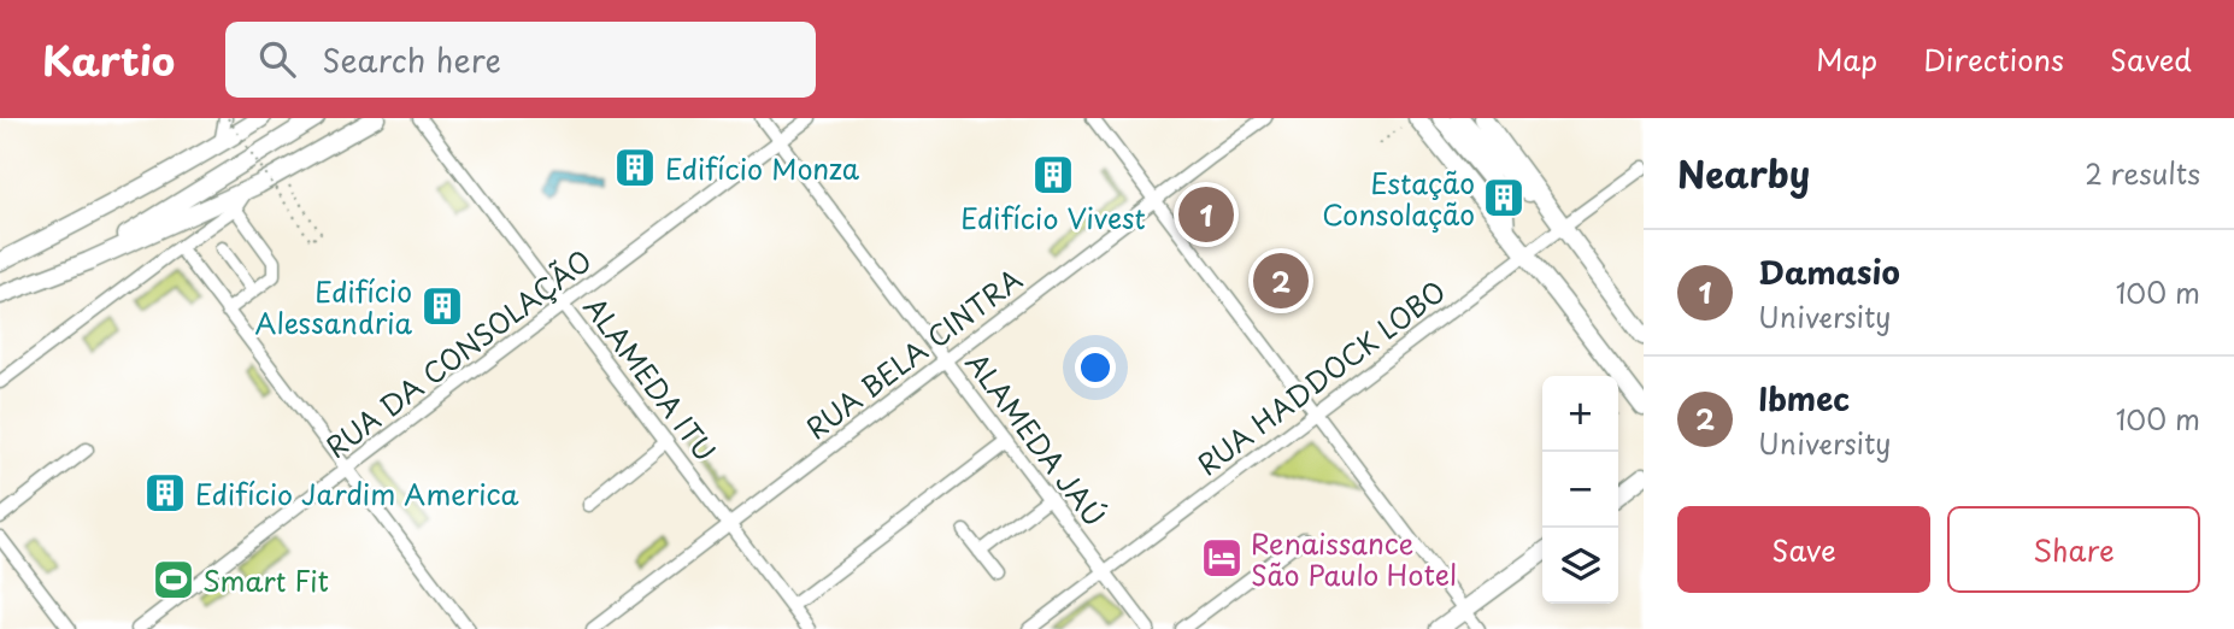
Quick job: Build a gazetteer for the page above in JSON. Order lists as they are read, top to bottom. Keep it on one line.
{"streets":{"street":["RUA DA CONSOLAÇÃO","RUA BELA CINTRA","RUA HADDOCK LOBO","ALAMEDA ITU","ALAMEDA JAÚ"]},"crossings":[["RUA DA CONSOLAÇÃO","ALAMEDA ITU"],["RUA DA CONSOLAÇÃO","ALAMEDA JAÚ"],["RUA BELA CINTRA","ALAMEDA ITU"],["RUA BELA CINTRA","ALAMEDA JAÚ"],["RUA HADDOCK LOBO","ALAMEDA JAÚ"]],"places":{"building":["Edifício Monza","Edifício Vivest","Estação Consolação","Edifício Alessandria","Edifício Jardim America"],"hotel":["Renaissance São Paulo Hotel"],"sports":["Smart Fit"]},"page":{"header":"Kartio","search":"Search here","nav":["Map","Directions","Saved"],"heading":["Nearby","2 results"],"pins":["1","2"],"list":[{"mark":"1","name":"Damasio","note":"University","value":"100 m"},{"mark":"2","name":"Ibmec","note":"University","value":"100 m"}],"map_buttons":["+","−"],"buttons":["Save","Share"]}}
